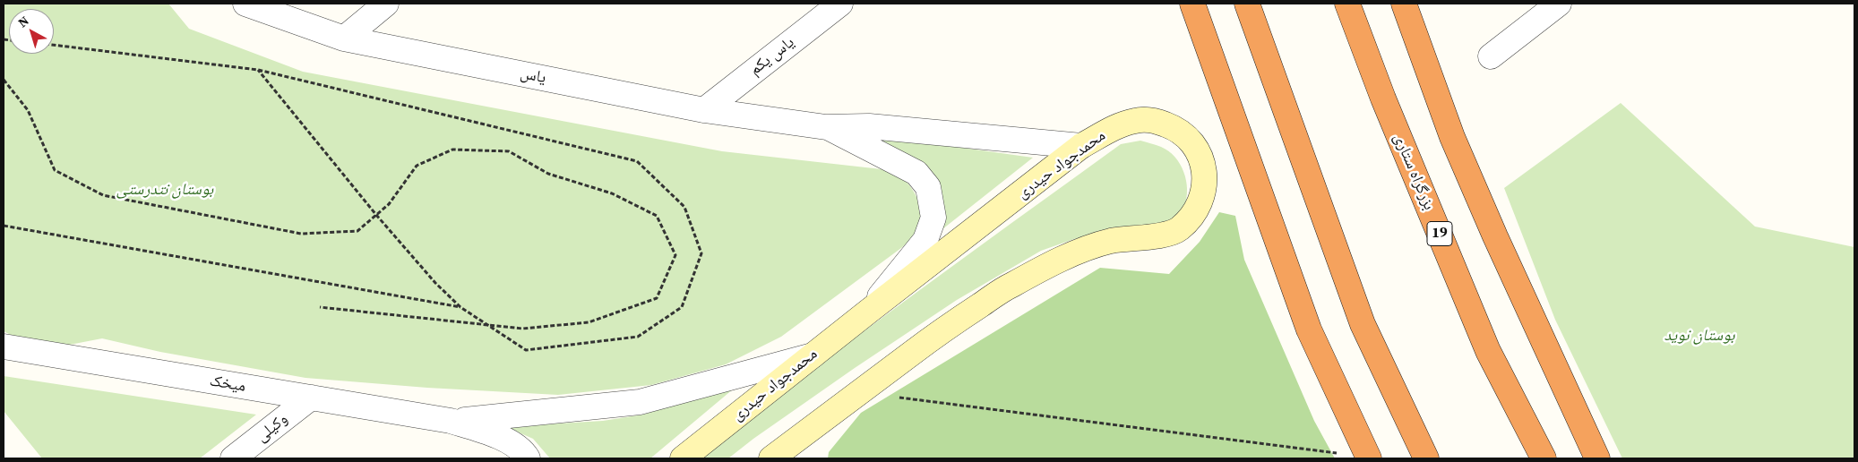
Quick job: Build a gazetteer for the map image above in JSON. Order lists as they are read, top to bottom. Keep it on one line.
{"streets":{"highway":["بزرگراه ستاری","19"],"street":["یاس یکم","یاس","محمدجواد حیدری","میخک","وکیلی"]},"crossings":[["یاس یکم","یاس"],["میخک","وکیلی"]],"parks":["بوستان نتدرستی","بوستان نوید"],"north":"top left"}
